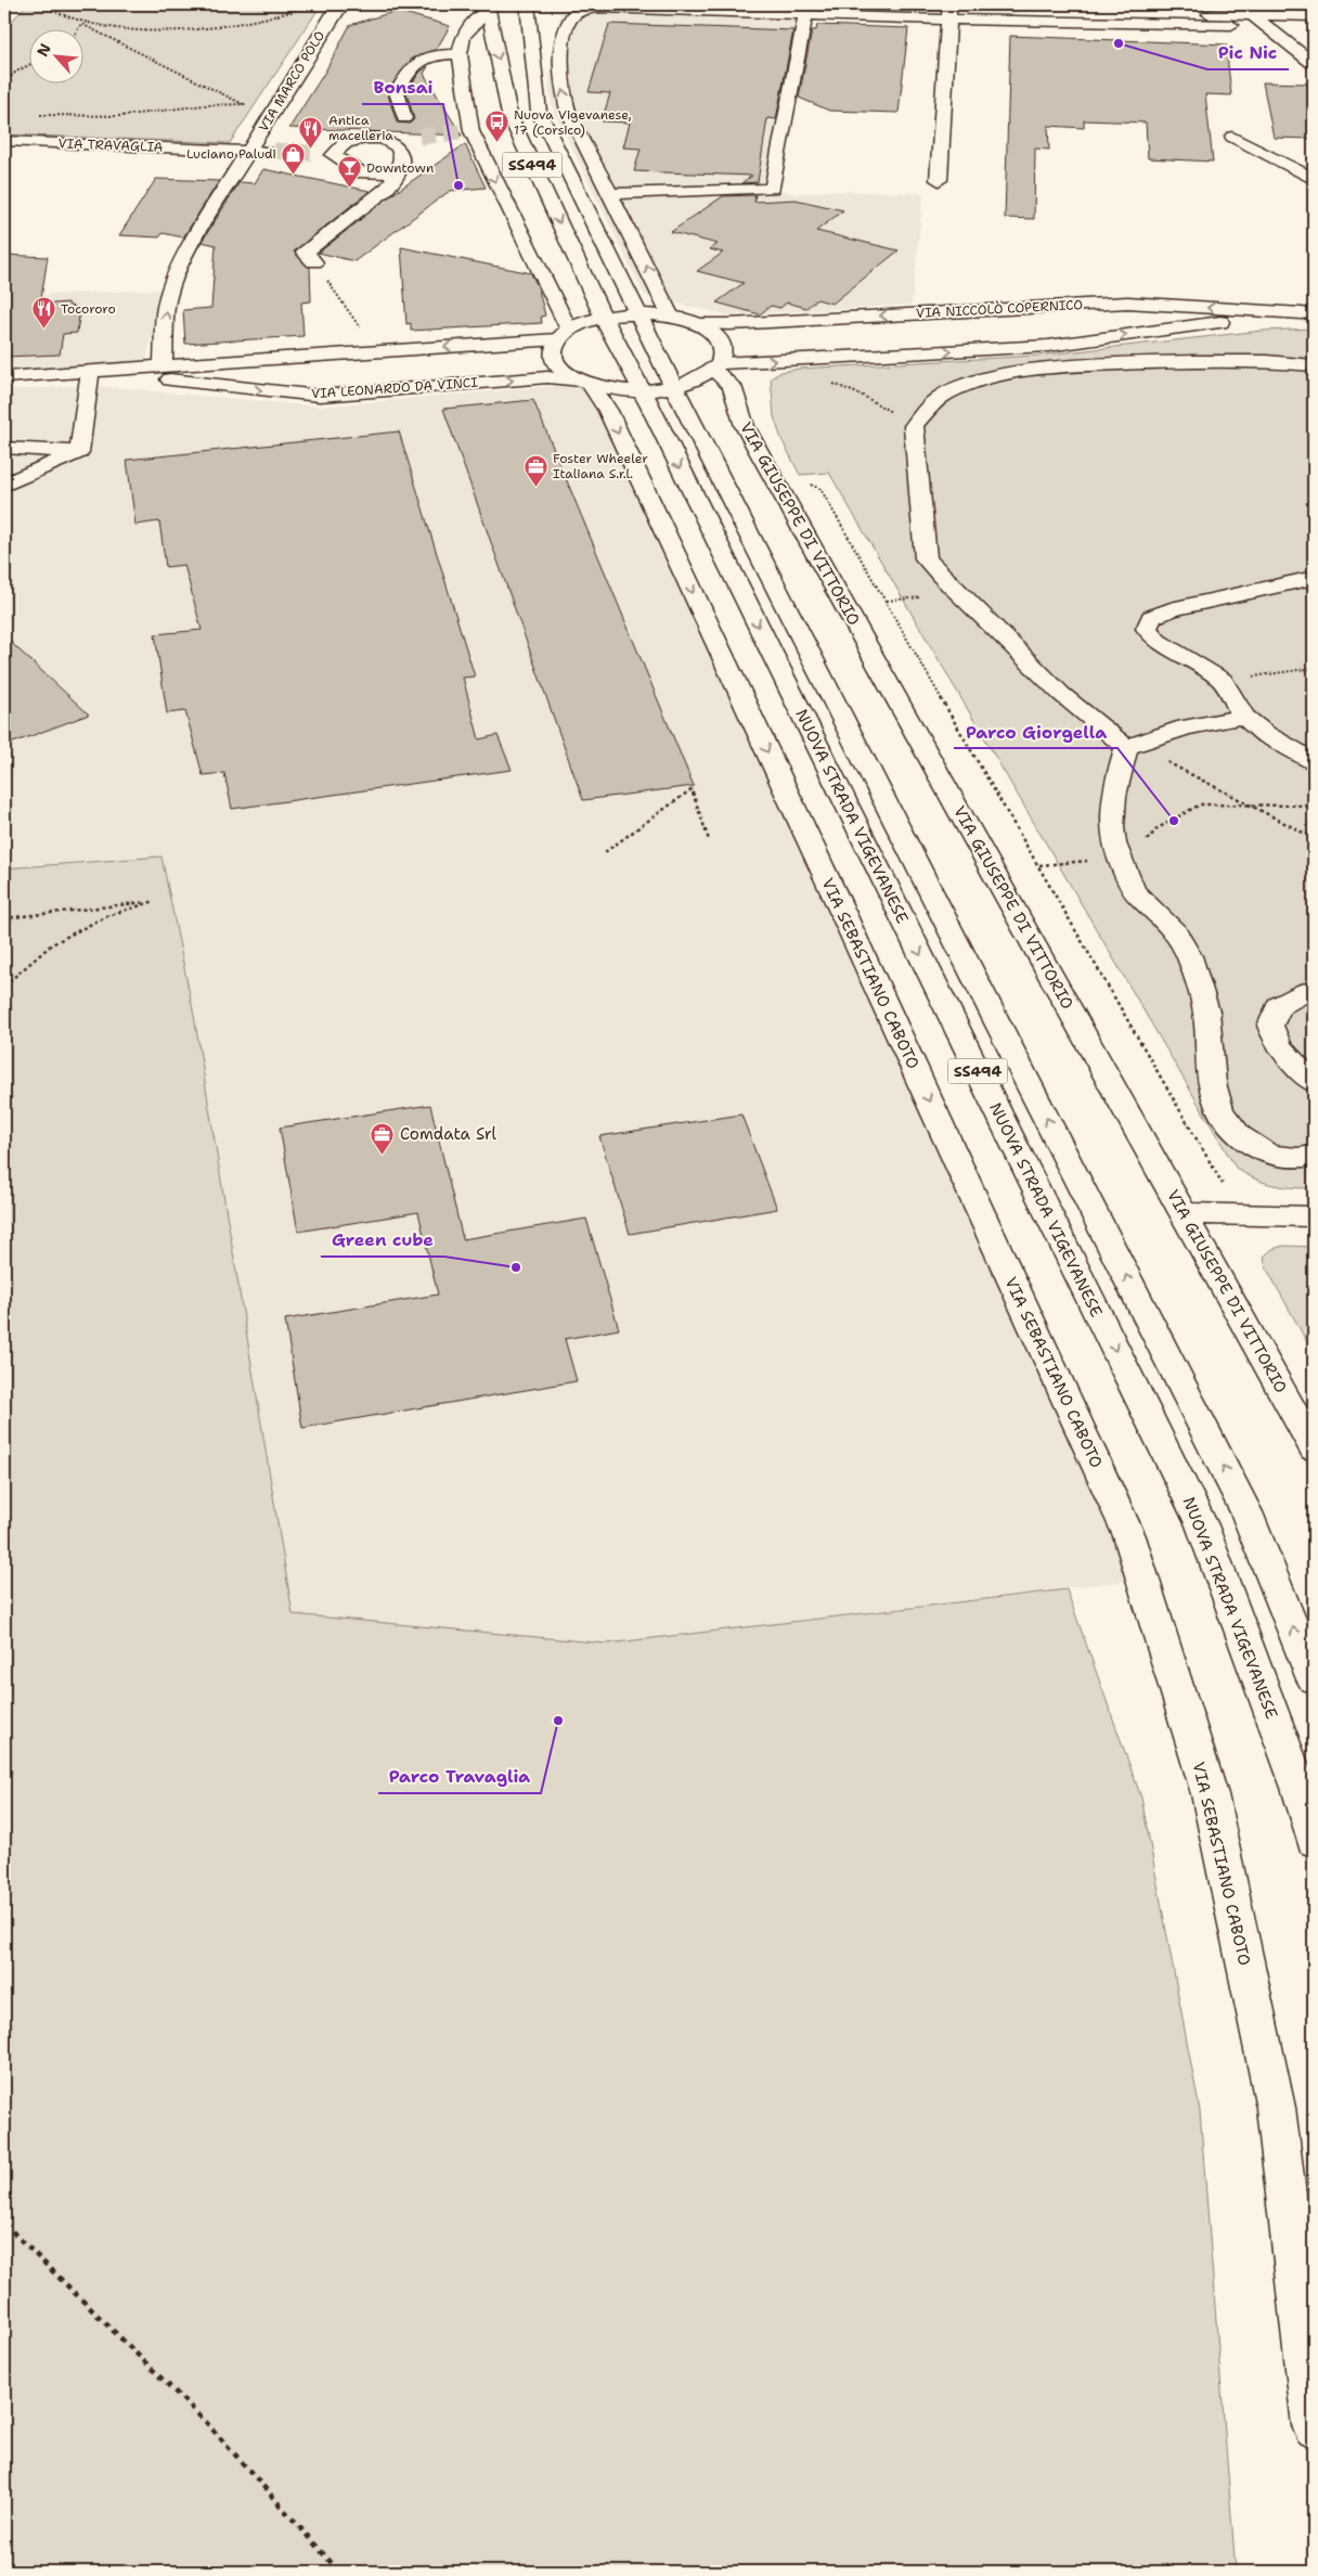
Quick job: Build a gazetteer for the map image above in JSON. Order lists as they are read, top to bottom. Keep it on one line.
{"streets":{"street":["VIA MARCO POLO","VIA TRAVAGLIA","SS494","VIA NICCOLÒ COPERNICO","VIA LEONARDO DA VINCI","VIA GIUSEPPE DI VITTORIO","NUOVA STRADA VIGEVANESE","VIA SEBASTIANO CABOTO"]},"crossings":[["VIA MARCO POLO","VIA TRAVAGLIA"],["VIA MARCO POLO","VIA LEONARDO DA VINCI"],["VIA NICCOLÒ COPERNICO","VIA GIUSEPPE DI VITTORIO"],["VIA LEONARDO DA VINCI","VIA SEBASTIANO CABOTO"]],"one_way":["VIA MARCO POLO"],"places":{"other":["Pic Nic","Bonsai","Parco Giorgella","Green cube","Parco Travaglia"],"bus stop":["Nuova Vigevanese, 17 (Corsico)"],"restaurant":["Antica macelleria","Tocororo"],"shop":["Luciano Paludi"],"bar":["Downtown"],"office":["Foster Wheeler Italiana S.r.l.","Comdata Srl"]},"north":"top left"}
